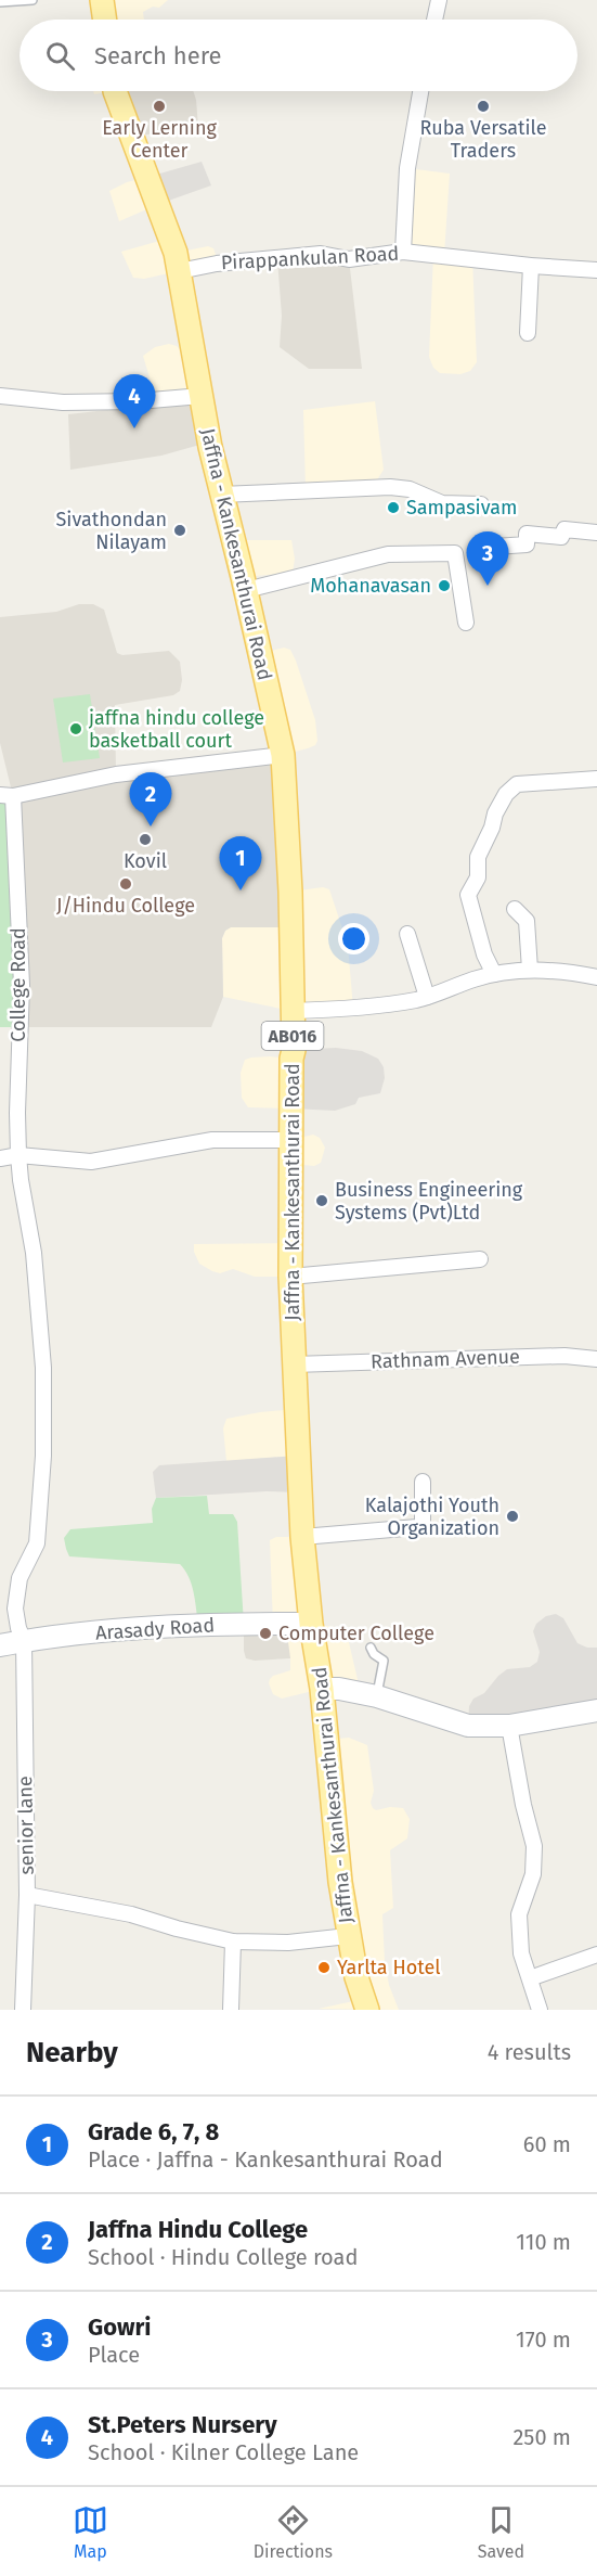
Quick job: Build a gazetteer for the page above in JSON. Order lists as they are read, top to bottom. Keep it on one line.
{"streets":{"main road":["Jaffna - Kankesanthurai Road","AB016","Arasady Road"],"street":["Pirappankulan Road","College Road","Rathnam Avenue","senior lane"]},"crossings":[["Pirappankulan Road","Jaffna - Kankesanthurai Road"],["Jaffna - Kankesanthurai Road","Rathnam Avenue"],["Jaffna - Kankesanthurai Road","Arasady Road"],["College Road","Arasady Road"],["College Road","senior lane"],["Arasady Road","senior lane"]],"places":["Early Lerning Center","Ruba Versatile Traders","Sampasivam","Sivathondan Nilayam","Mohanavasan","jaffna hindu college basketball court","Kovil","J/Hindu College","Business Engineering Systems (Pvt)Ltd","Kalajothi Youth Organization","Computer College","Yarlta Hotel"],"page":{"search":"Search here","pins":["4","3","2","1"],"heading":["Nearby","4 results"],"list":[{"mark":"1","name":"Grade 6, 7, 8","note":"Place · Jaffna - Kankesanthurai Road","value":"60 m"},{"mark":"2","name":"Jaffna Hindu College","note":"School · Hindu College road","value":"110 m"},{"mark":"3","name":"Gowri","note":"Place","value":"170 m"},{"mark":"4","name":"St.Peters Nursery","note":"School · Kilner College Lane","value":"250 m"}],"nav":["Map","Directions","Saved"]}}
